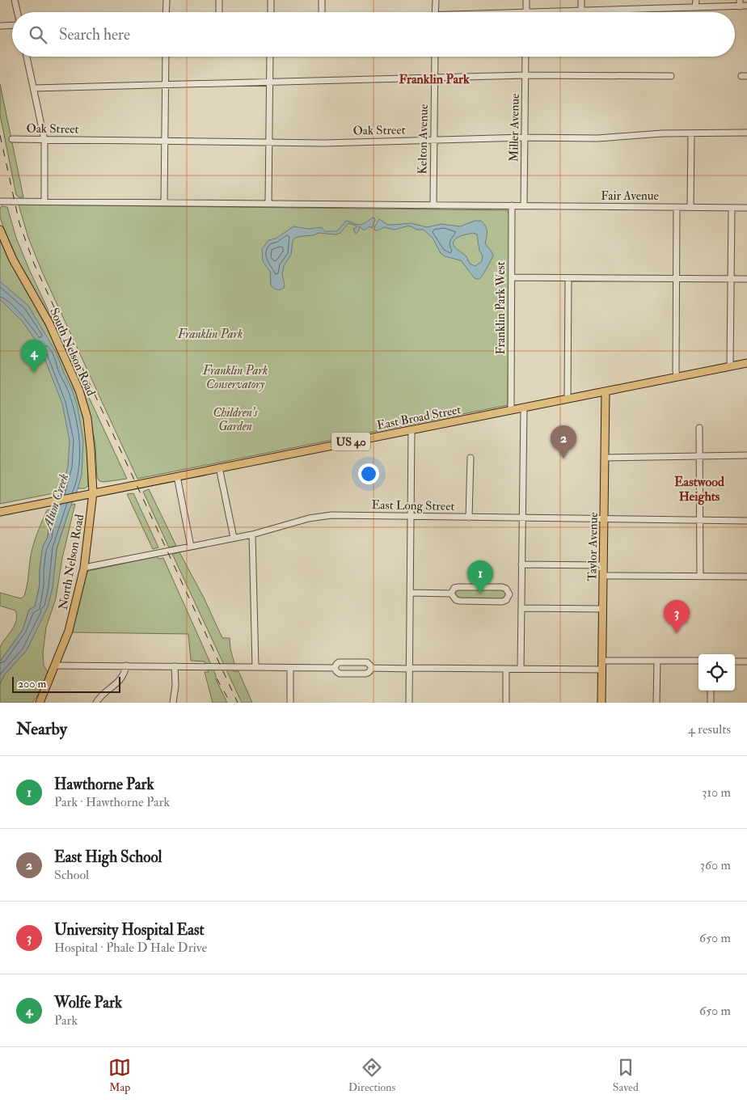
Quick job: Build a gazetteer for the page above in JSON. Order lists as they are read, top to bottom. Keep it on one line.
{"streets":{"main road":["South Nelson Road","East Broad Street","US 40","Taylor Avenue","North Nelson Road"],"street":["Miller Avenue","Oak Street","Kelton Avenue","Fair Avenue","Franklin Park West","East Long Street"]},"crossings":[["Miller Avenue","Oak Street"],["Miller Avenue","Fair Avenue"],["Oak Street","Kelton Avenue"],["Kelton Avenue","Fair Avenue"],["Fair Avenue","Franklin Park West"],["Franklin Park West","East Broad Street"],["South Nelson Road","East Broad Street"],["South Nelson Road","North Nelson Road"],["East Broad Street","Taylor Avenue"],["East Broad Street","North Nelson Road"],["East Long Street","Taylor Avenue"],["East Long Street","North Nelson Road"]],"districts":["Franklin Park","Eastwood Heights"],"water":["Alum Creek"],"parks":["Franklin Park","Franklin Park Conservatory","Children's Garden"],"scale_bar":"200 m","page":{"search":"Search here","pins":["4","2","1","3"],"scale":"200 m","heading":["Nearby","4 results"],"list":[{"mark":"1","name":"Hawthorne Park","note":"Park · Hawthorne Park","value":"310 m"},{"mark":"2","name":"East High School","note":"School","value":"360 m"},{"mark":"3","name":"University Hospital East","note":"Hospital · Phale D Hale Drive","value":"650 m"},{"mark":"4","name":"Wolfe Park","note":"Park","value":"650 m"}],"nav":["Map","Directions","Saved"]}}
